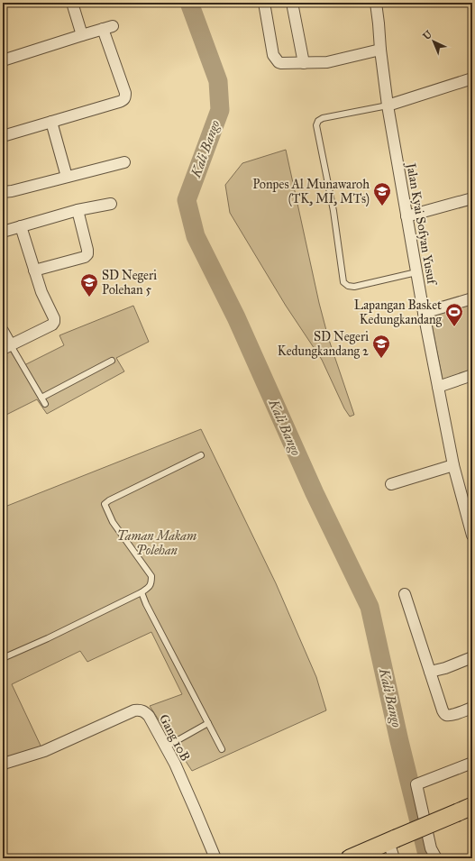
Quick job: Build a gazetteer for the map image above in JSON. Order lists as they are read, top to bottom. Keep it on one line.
{"streets":{"street":["Jalan Kyai Sofyan Yusuf","Gang 10B"]},"water":["Kali Bango"],"parks":["Taman Makam Polehan"],"places":{"school or university":["Ponpes Al Munawaroh (TK, MI, MTs)","SD Negeri Polehan 5","SD Negeri Kedungkandang 2"],"sports":["Lapangan Basket Kedungkandang"]},"north":"top left"}
